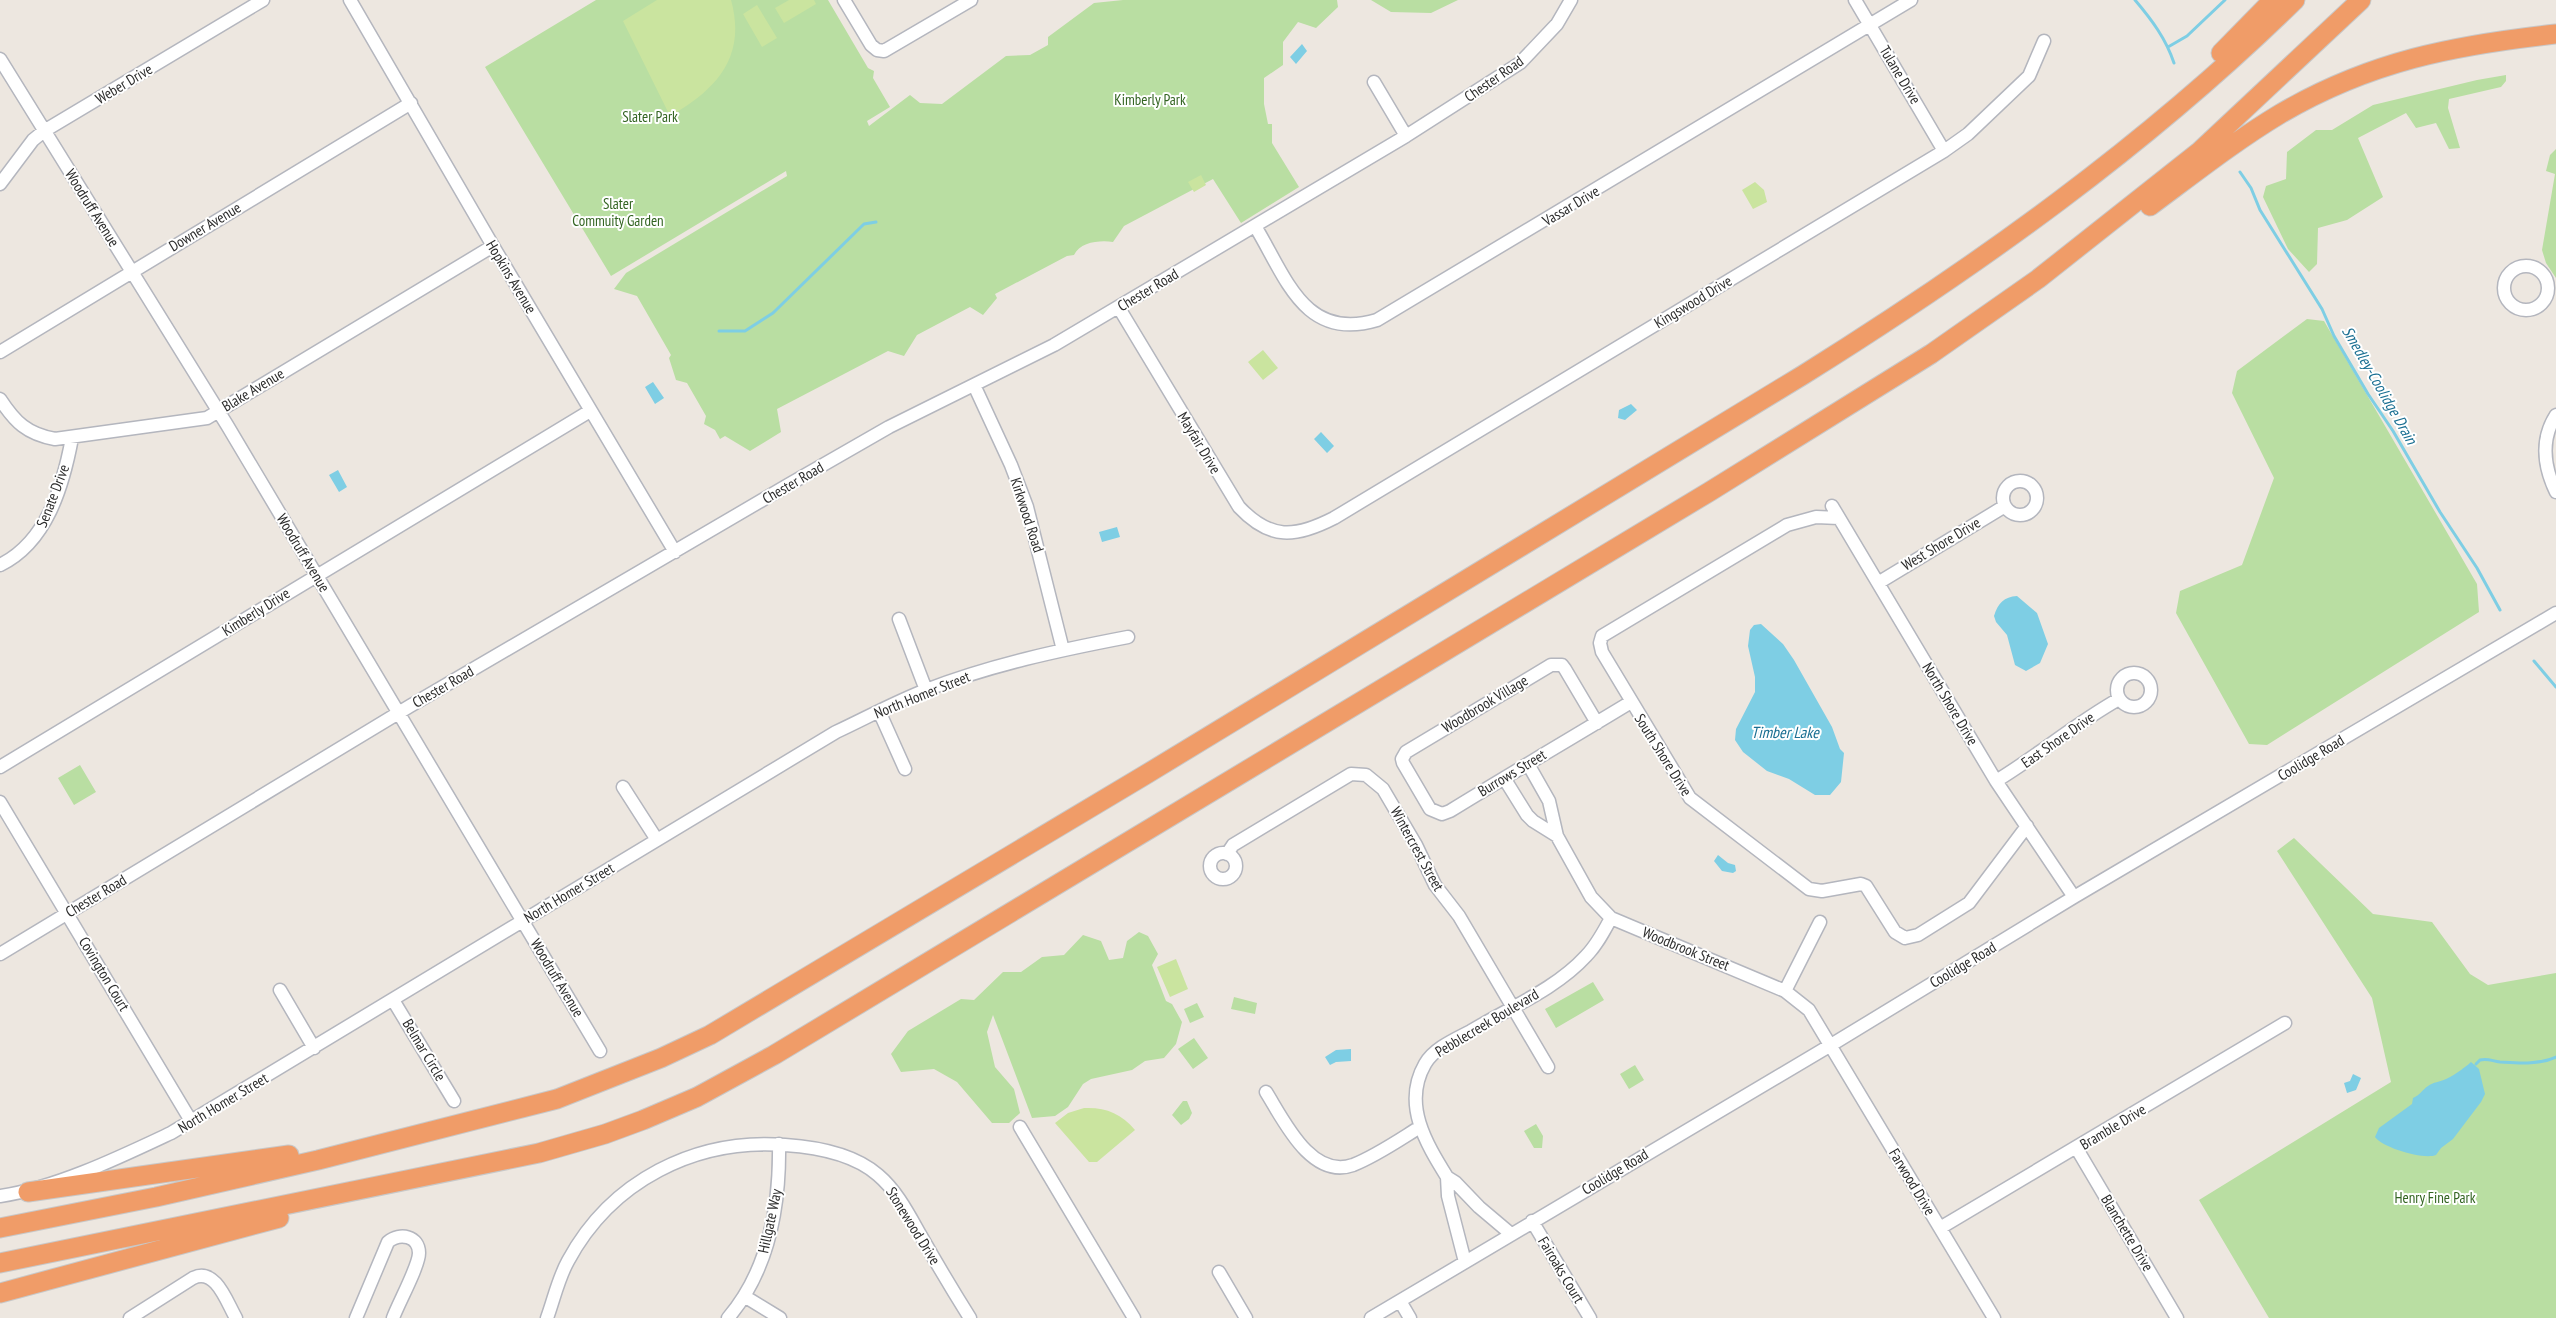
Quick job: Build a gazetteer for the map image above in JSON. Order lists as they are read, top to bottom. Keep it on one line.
{"streets":{"street":["Tulane Drive","Chester Road","Weber Drive","Vassar Drive","Woodruff Avenue","Downer Avenue","Hopkins Avenue","Kingswood Drive","Blake Avenue","Mayfair Drive","Senate Drive","Kirkwood Road","West Shore Drive","Kimberly Drive","North Homer Street","Woodbrook Village","North Shore Drive","East Shore Drive","South Shore Drive","Coolidge Road","Burrows Street","Wintercrest Street","Woodbrook Street","Covington Court","Pebblecreek Boulevard","Belmar Circle","Bramble Drive","Farwood Drive","Hillgate Way","Stonewood Drive","Blanchette Drive","Fairoaks Court"]},"crossings":[["Tulane Drive","Vassar Drive"],["Tulane Drive","Kingswood Drive"],["Chester Road","Vassar Drive"],["Chester Road","Woodruff Avenue"],["Chester Road","Hopkins Avenue"],["Chester Road","Mayfair Drive"],["Chester Road","Kirkwood Road"],["Chester Road","Covington Court"],["Weber Drive","Woodruff Avenue"],["Woodruff Avenue","Downer Avenue"],["Woodruff Avenue","Blake Avenue"],["Woodruff Avenue","Kimberly Drive"],["Woodruff Avenue","North Homer Street"],["Downer Avenue","Hopkins Avenue"],["Hopkins Avenue","Blake Avenue"],["Hopkins Avenue","Kimberly Drive"],["Kingswood Drive","Mayfair Drive"],["Blake Avenue","Senate Drive"],["Kirkwood Road","North Homer Street"],["West Shore Drive","North Shore Drive"],["North Homer Street","Covington Court"],["North Homer Street","Belmar Circle"],["Woodbrook Village","Burrows Street"],["North Shore Drive","East Shore Drive"],["North Shore Drive","South Shore Drive"],["North Shore Drive","Coolidge Road"],["South Shore Drive","Burrows Street"],["Coolidge Road","Woodbrook Street"],["Coolidge Road","Pebblecreek Boulevard"],["Coolidge Road","Farwood Drive"],["Coolidge Road","Fairoaks Court"],["Burrows Street","Woodbrook Street"],["Wintercrest Street","Pebblecreek Boulevard"],["Woodbrook Street","Pebblecreek Boulevard"],["Woodbrook Street","Farwood Drive"],["Bramble Drive","Farwood Drive"],["Bramble Drive","Blanchette Drive"],["Hillgate Way","Stonewood Drive"]],"water":["Smedley-Coolidge Drain","Timber Lake"],"parks":["Kimberly Park","Slater Park","Slater Commuity Garden","Henry Fine Park"]}
